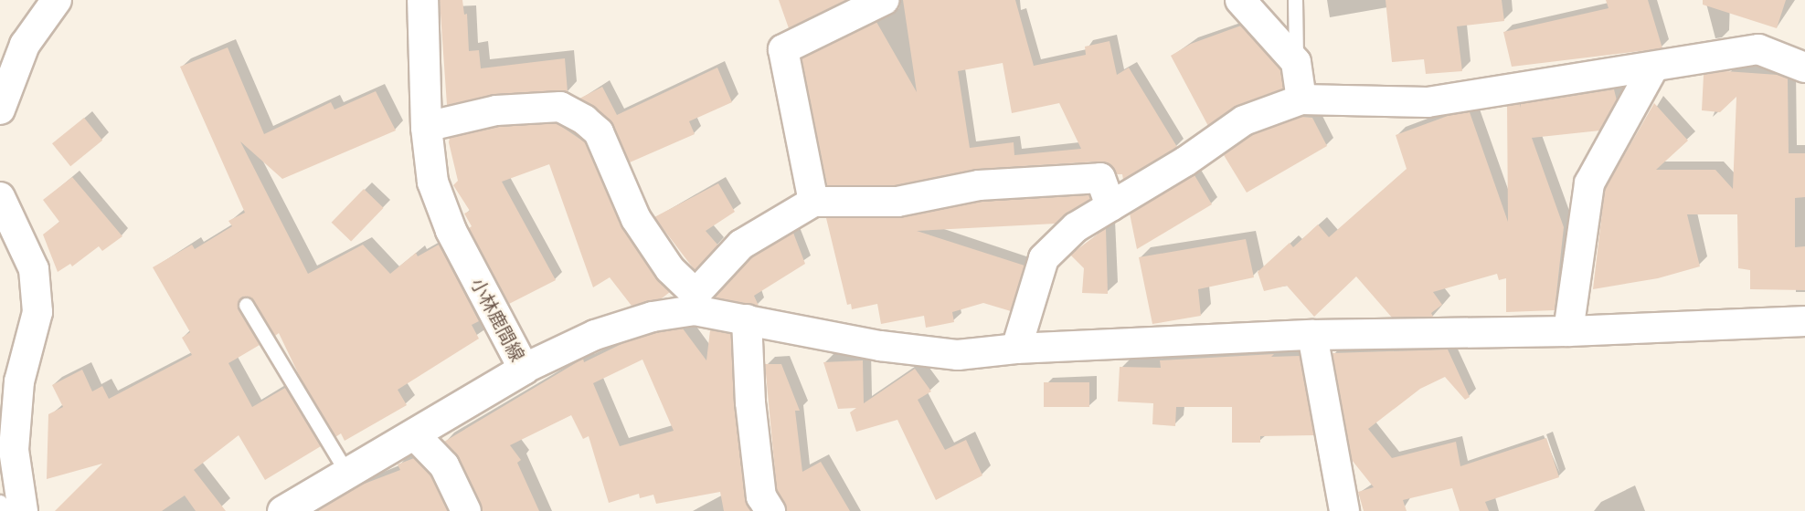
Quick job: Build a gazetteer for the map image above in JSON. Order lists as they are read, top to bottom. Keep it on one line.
{"streets":{"main road":["小林鹿間線"]}}
